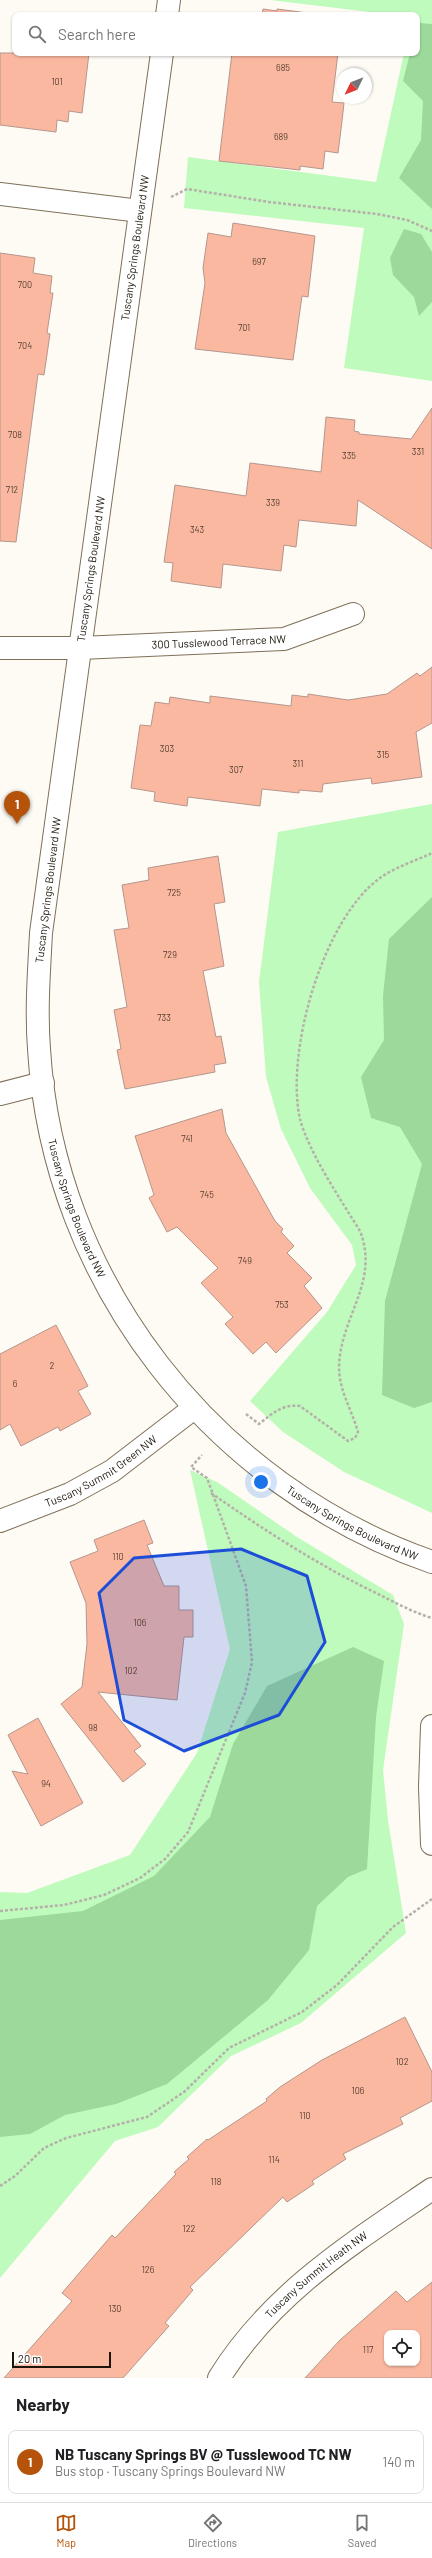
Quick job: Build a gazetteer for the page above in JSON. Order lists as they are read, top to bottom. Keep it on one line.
{"streets":{"street":["Tuscany Springs Boulevard NW","300 Tusslewood Terrace NW","Tuscany Summit Green NW","Tuscany Summit Heath NW"]},"crossings":[["Tuscany Springs Boulevard NW","300 Tusslewood Terrace NW"],["Tuscany Springs Boulevard NW","Tuscany Summit Green NW"]],"house_numbers":["685","101","689","697","700","701","704","708","331","335","712","339","343","303","315","311","307","725","729","733","741","745","749","753","2","6","110","106","102","98","94","102","106","110","114","118","122","126","130","117"],"scale_bar":"20 m","north":"bottom left","page":{"search":"Search here","pins":"1","scale":"20 m","heading":"Nearby","list":[{"mark":"1","name":"NB Tuscany Springs BV @ Tusslewood TC NW","note":"Bus stop · Tuscany Springs Boulevard NW","value":"140 m"}],"nav":["Map","Directions","Saved"]}}
